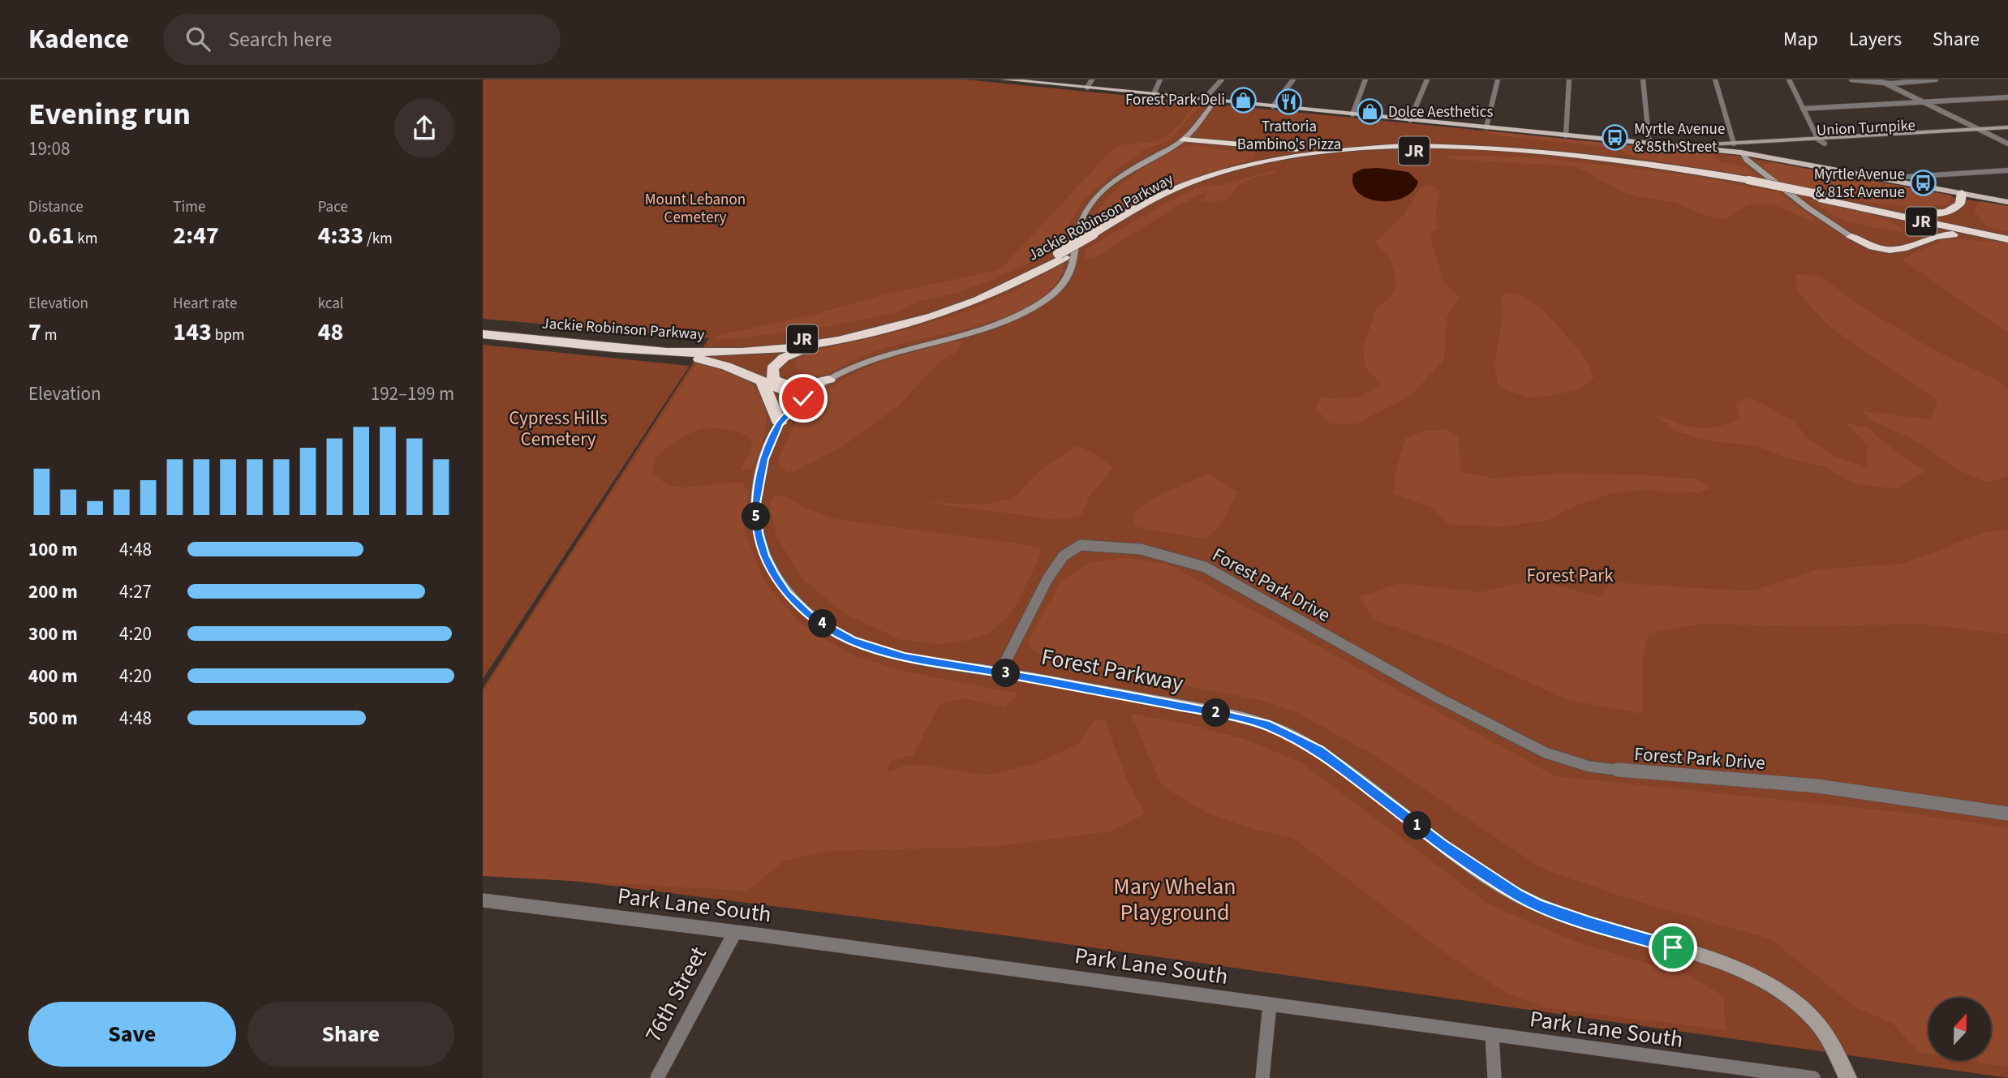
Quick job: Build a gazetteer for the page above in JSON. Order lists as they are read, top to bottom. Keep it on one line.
{"streets":{"highway":["JR","Jackie Robinson Parkway"],"street":["Union Turnpike","Forest Park Drive","Forest Parkway","Park Lane South","76th Street"]},"crossings":[["Forest Park Drive","Forest Parkway"],["Park Lane South","76th Street"]],"parks":["Mount Lebanon Cemetery","Cypress Hills Cemetery","Forest Park","Mary Whelan Playground"],"places":{"shop":["Forest Park Deli","Dolce Aesthetics"],"restaurant":["Trattoria Bambino's Pizza"],"bus stop":["Myrtle Avenue & 85th Street","Myrtle Avenue & 81st Avenue"]},"north":"top","page":{"header":"Kadence","search":"Search here","nav":["Map","Layers","Share"],"heading":["Evening run","19:08"],"stats":[["Distance","0.61 km"],["Time","2:47"],["Pace","4:33 /km"],["Elevation","7 m"],["Heart rate","143 bpm"],["kcal","48"]],"chart":["Elevation","192–199 m"],"pins":["5","4","3","2","1"],"list":[{"name":"100 m","note":"4:48"},{"name":"200 m","note":"4:27"},{"name":"300 m","note":"4:20"},{"name":"400 m","note":"4:20"},{"name":"500 m","note":"4:48"}],"buttons":["Save","Share"]}}
